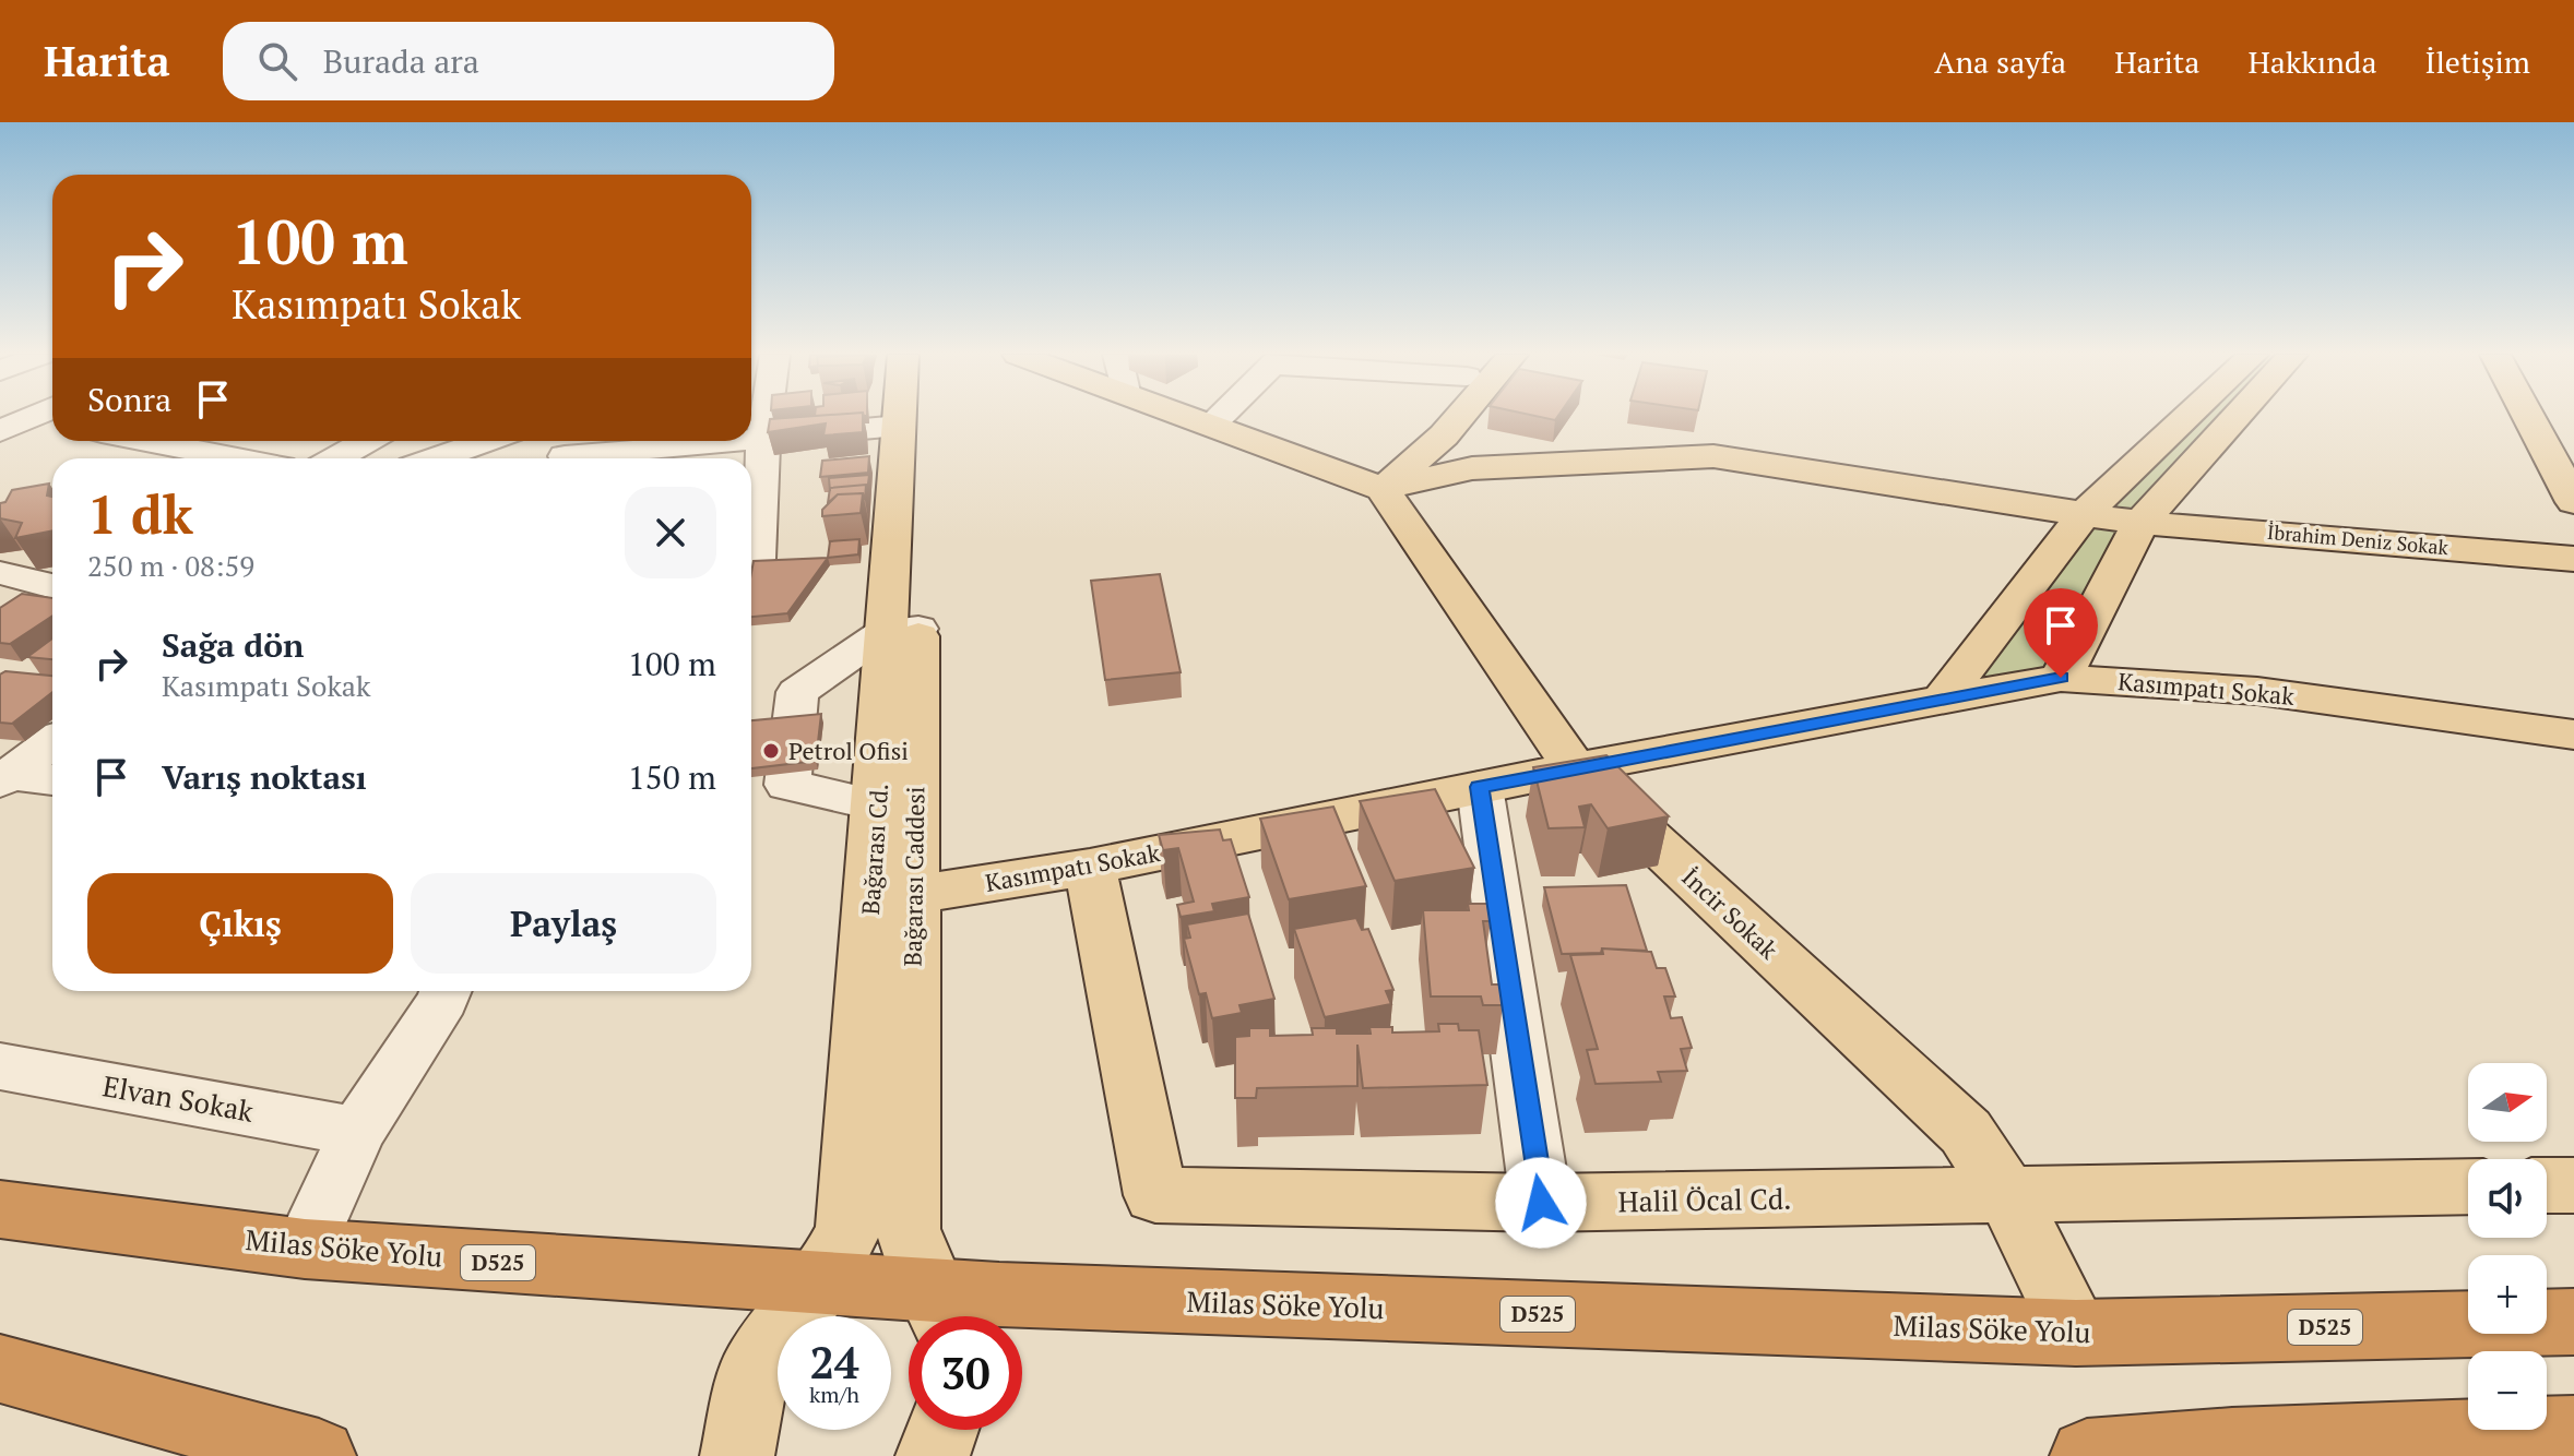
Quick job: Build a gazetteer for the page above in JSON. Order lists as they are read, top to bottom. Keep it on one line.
{"streets":{"highway":["Milas Söke Yolu","D525"],"main road":["İbrahim Deniz Sokak","Kasımpatı Sokak","Bağarası Cd.","Bağarası Caddesi","İncir Sokak","Halil Öcal Cd."],"street":["Elvan Sokak"]},"crossings":[["İbrahim Deniz Sokak","İncir Sokak"],["Kasımpatı Sokak","Bağarası Caddesi"],["Kasımpatı Sokak","İncir Sokak"],["Kasımpatı Sokak","Halil Öcal Cd."],["Bağarası Cd.","Bağarası Caddesi"],["Bağarası Cd.","Milas Söke Yolu"],["Bağarası Caddesi","Milas Söke Yolu"],["İncir Sokak","Halil Öcal Cd."],["İncir Sokak","Milas Söke Yolu"]],"places":["Petrol Ofisi"],"north":"right","page":{"header":"Harita","search":"Burada ara","nav":["Ana sayfa","Harita","Hakkında","İletişim"],"turn":["100 m","Kasımpatı Sokak"],"then":"Sonra","heading":["1 dk","250 m · 08:59"],"list":[{"name":"Sağa dön","note":"Kasımpatı Sokak","value":"100 m"},{"name":"Varış noktası","value":"150 m"}],"buttons":["Çıkış","Paylaş"],"map_buttons":["+","−"],"speed":"24 km/h","limit":"30"}}
